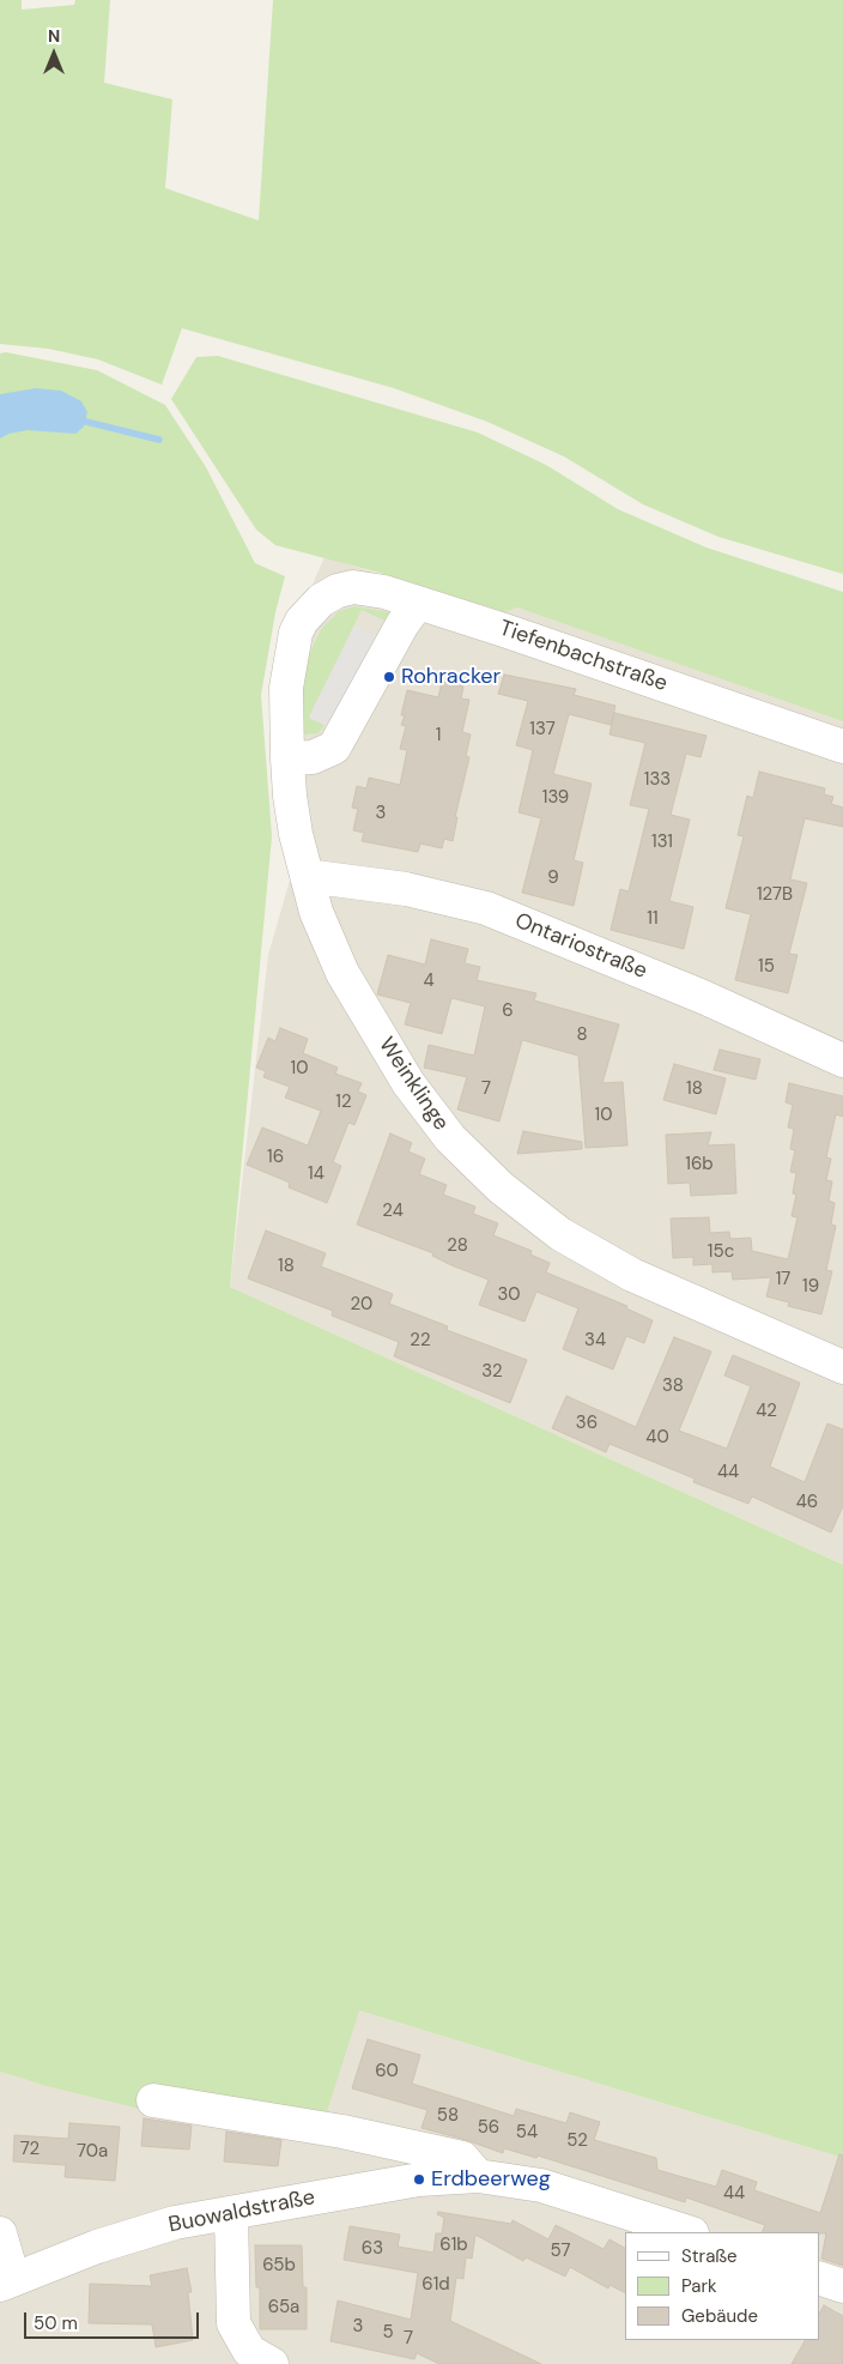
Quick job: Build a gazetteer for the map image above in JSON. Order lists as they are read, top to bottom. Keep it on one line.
{"streets":{"street":["Tiefenbachstraße","Ontariostraße","Weinklinge","Buowaldstraße"]},"crossings":[["Tiefenbachstraße","Weinklinge"],["Ontariostraße","Weinklinge"]],"places":["Rohracker","Erdbeerweg"],"house_numbers":["137","1","133","139","3","131","9","127B","11","15","4","6","8","10","7","18","12","10","16","16b","14","24","28","15c","18","17","19","30","20","22","34","32","38","42","36","40","44","46","60","58","56","54","52","72","70a","44","61b","63","57","65b","61d","65a","3","5","7"],"legend":["Straße","Park","Gebäude"],"scale_bar":"50 m","north":"top"}
